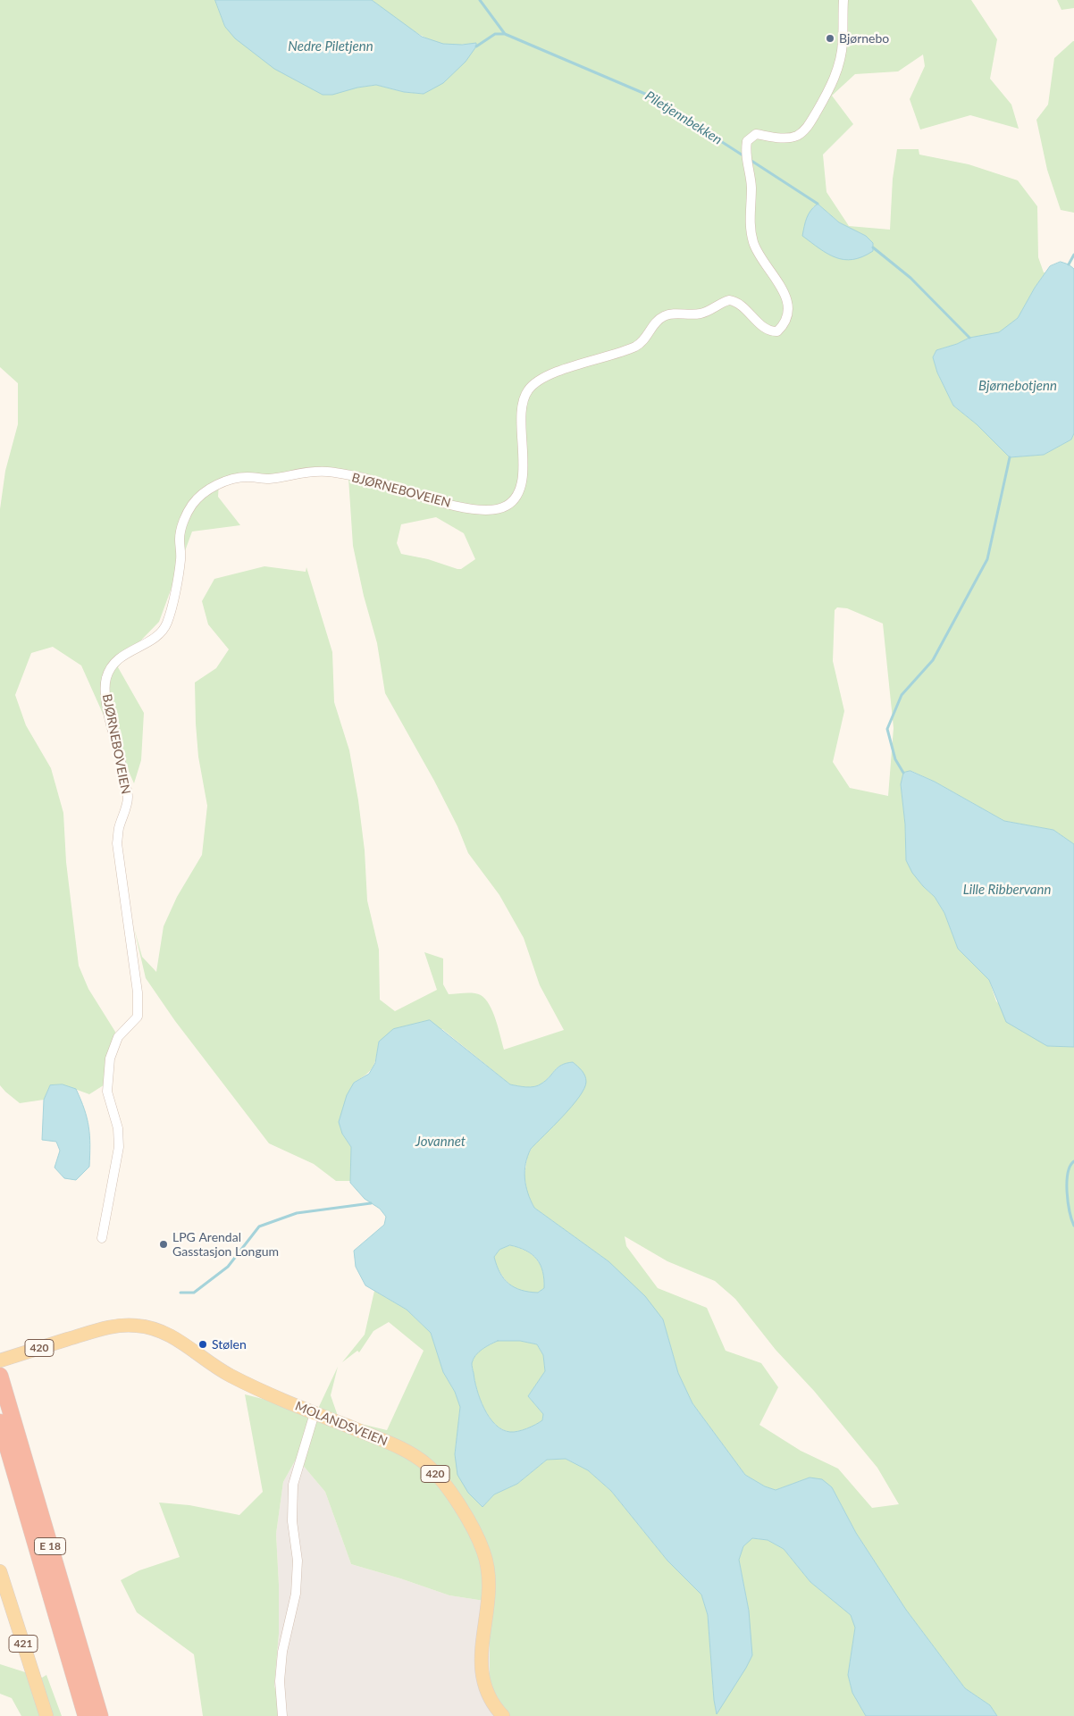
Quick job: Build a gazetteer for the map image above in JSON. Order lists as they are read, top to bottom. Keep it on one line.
{"streets":{"highway":["E 18"],"main road":["420","MOLANDSVEIEN","421"],"street":["BJØRNEBOVEIEN"]},"water":["Nedre Piletjenn","Piletjennbekken","Bjørnebotjenn","Lille Ribbervann","Jovannet"],"places":["Bjørnebo","LPG Arendal Gasstasjon Longum","Stølen"]}
